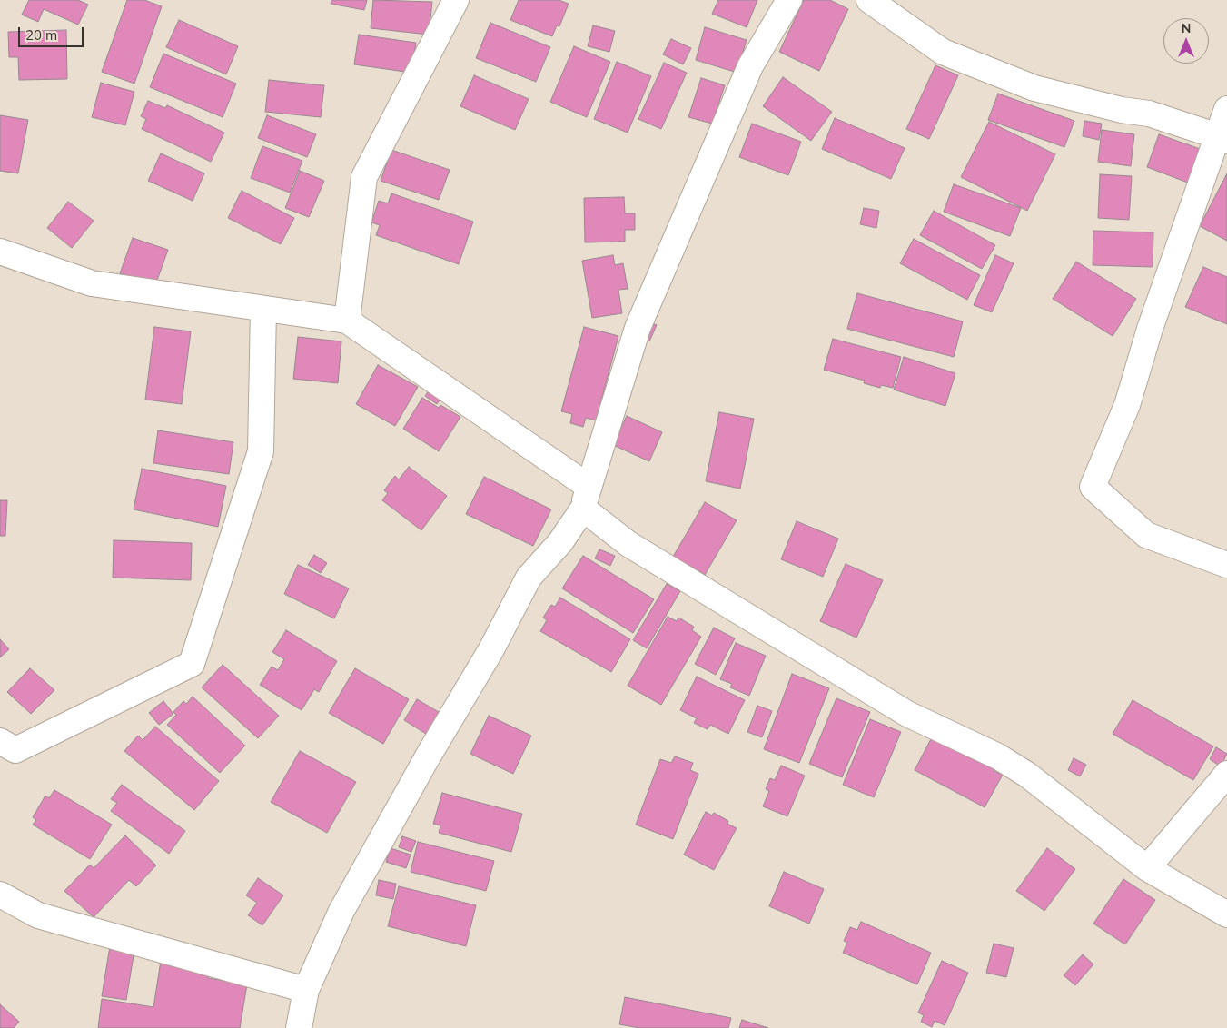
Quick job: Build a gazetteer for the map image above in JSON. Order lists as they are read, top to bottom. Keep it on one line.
{"scale_bar":"20 m","north":"top"}
